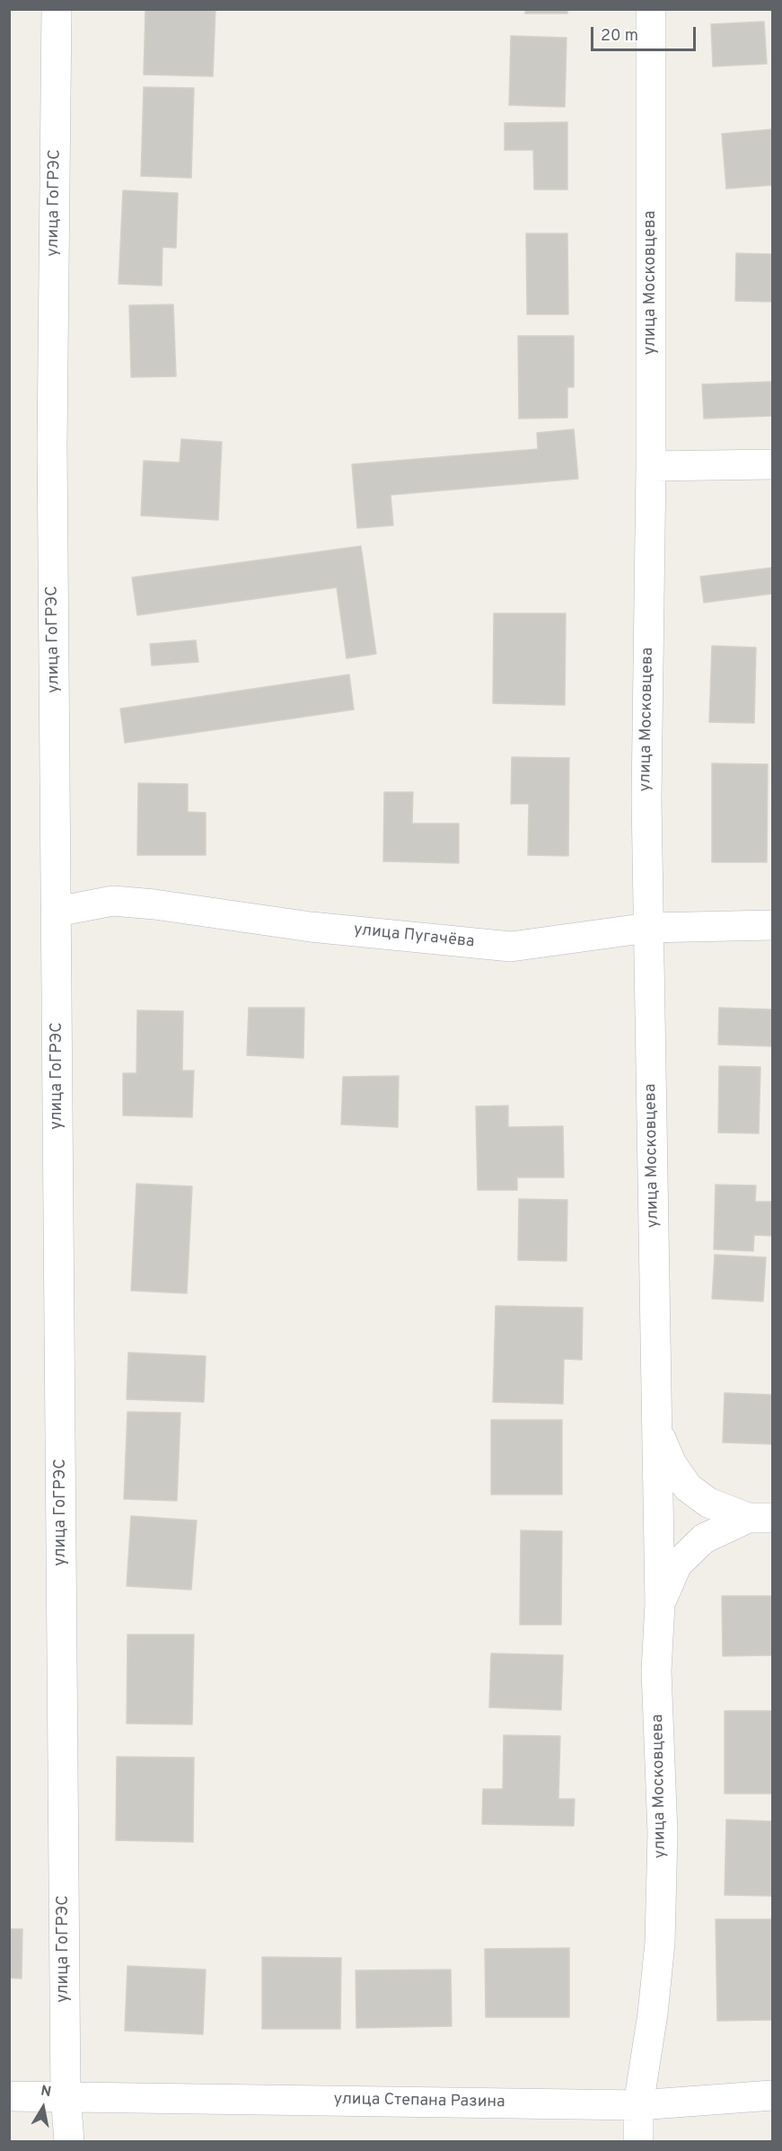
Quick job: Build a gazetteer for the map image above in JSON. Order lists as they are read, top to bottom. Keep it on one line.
{"streets":{"street":["улица ГоГРЭС","улица Московцева","улица Пугачёва","улица Степана Разина"]},"crossings":[["улица ГоГРЭС","улица Пугачёва"],["улица ГоГРЭС","улица Степана Разина"],["улица Московцева","улица Пугачёва"],["улица Московцева","улица Степана Разина"]],"scale_bar":"20 m","north":"top"}
